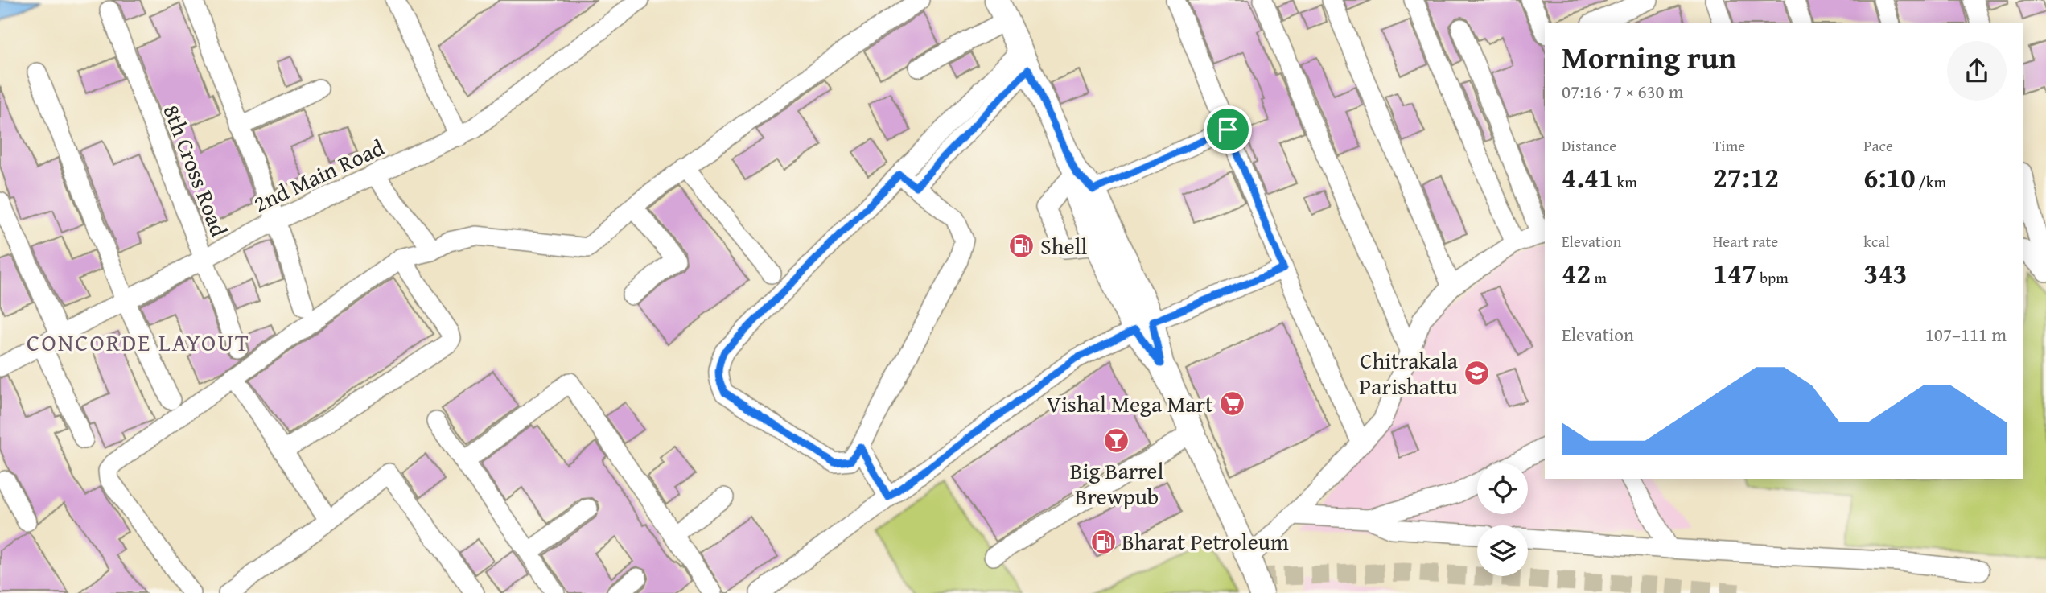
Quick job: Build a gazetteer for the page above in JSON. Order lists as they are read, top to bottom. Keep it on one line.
{"streets":{"street":["8th Cross Road","2nd Main Road"]},"crossings":[["8th Cross Road","2nd Main Road"]],"districts":["CONCORDE LAYOUT"],"places":{"fuel station":["Shell","Bharat Petroleum"],"school or university":["Chitrakala Parishattu"],"supermarket":["Vishal Mega Mart"],"bar":["Big Barrel Brewpub"]},"page":{"heading":["Morning run","07:16 · 7 × 630 m"],"stats":[["Distance","4.41 km"],["Time","27:12"],["Pace","6:10 /km"],["Elevation","42 m"],["Heart rate","147 bpm"],["kcal","343"]],"chart":["Elevation","107–111 m"]}}
